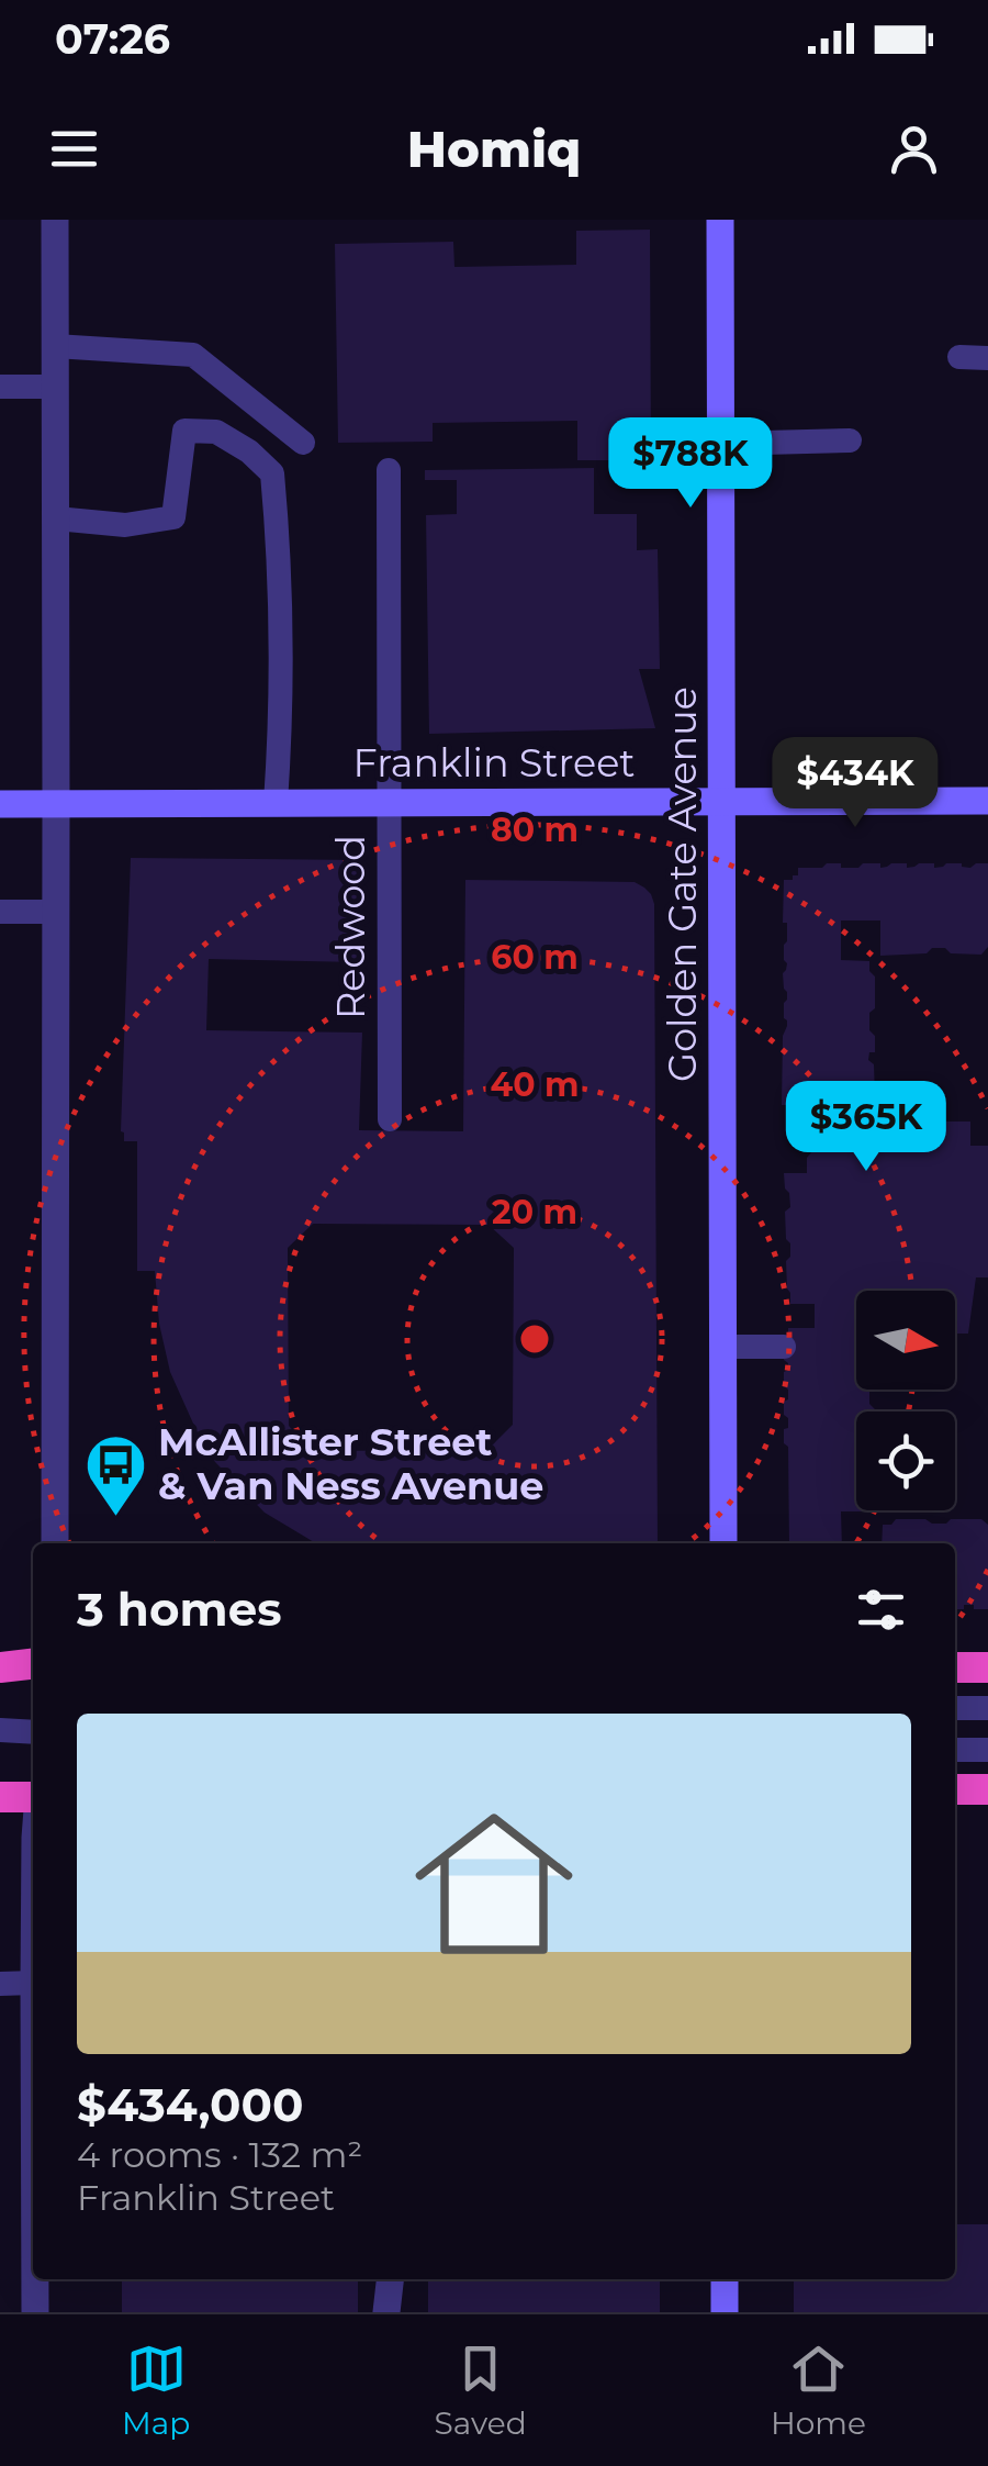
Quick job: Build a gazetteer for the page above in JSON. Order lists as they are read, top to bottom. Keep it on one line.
{"streets":{"main road":["Franklin Street","Golden Gate Avenue"],"lane":["Redwood"]},"crossings":[["Franklin Street","Golden Gate Avenue"],["Franklin Street","Redwood"]],"places":{"bus stop":["McAllister Street & Van Ness Avenue"]},"north":"right","page":{"status":"07:26","header":"Homiq","price":["$788K","$434K","$365K"],"heading":"3 homes","list":[{"name":"$434,000","note":"4 rooms · 132 m² · Franklin Street"}],"tabs":["Map","Saved","Home"]},"rings":["80 m","60 m","40 m","20 m"]}
